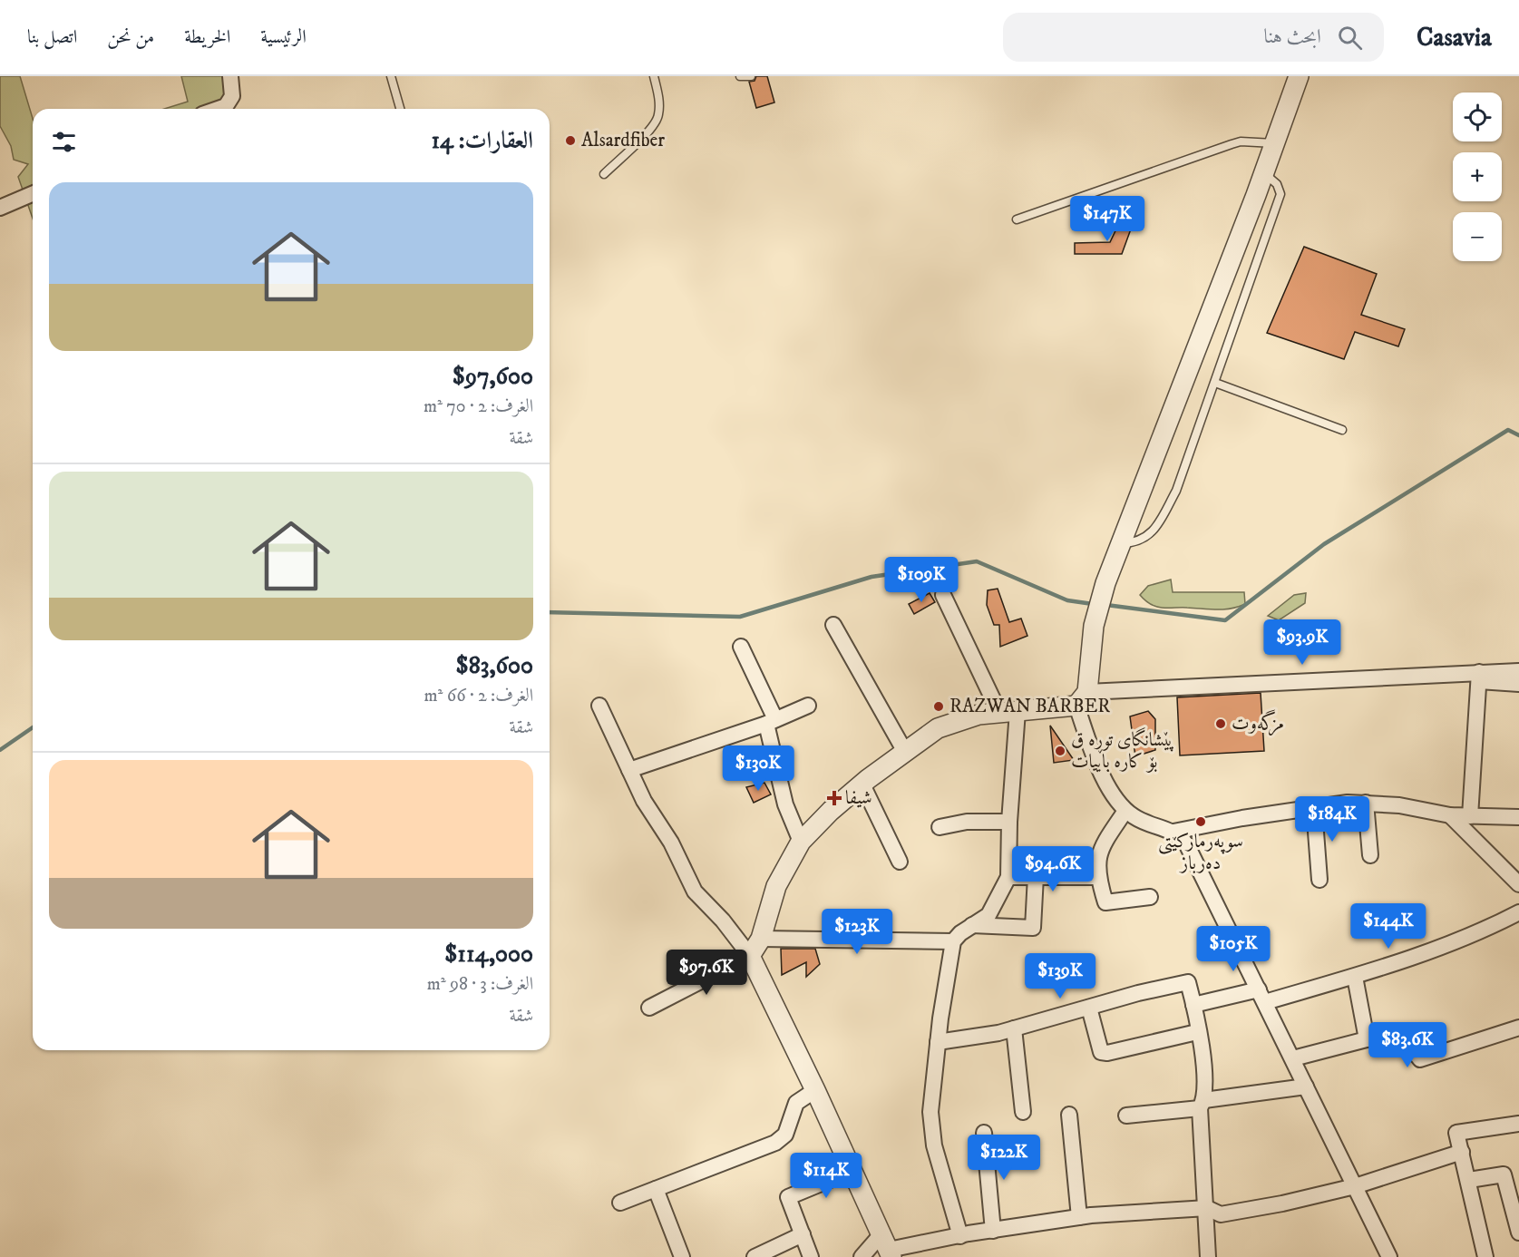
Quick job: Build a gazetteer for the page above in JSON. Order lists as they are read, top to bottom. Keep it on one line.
{"places":{"other":["Alsardfiber","RAZWAN BARBER","مزگه‌وت","پێشانگای توڕه ق بۆ کاره باییات","سوپەرمارکێتی دەرباز"],"health":["شیفا"]},"page":{"header":"Casavia","search":"ابحث هنا","nav":["الرئيسية","الخريطة","من نحن","اتصل بنا"],"map_buttons":["+","−"],"heading":"العقارات: 14","list":[{"name":"$97,600","note":"الغرف: 2 · 70 m² · شقة"},{"name":"$83,600","note":"الغرف: 2 · 66 m² · شقة"},{"name":"$114,000","note":"الغرف: 3 · 98 m² · شقة"}],"price":["$147K","$109K","$93.9K","$130K","$184K","$94.6K","$144K","$123K","$105K","$97.6K","$139K","$83.6K","$122K","$114K"]}}
